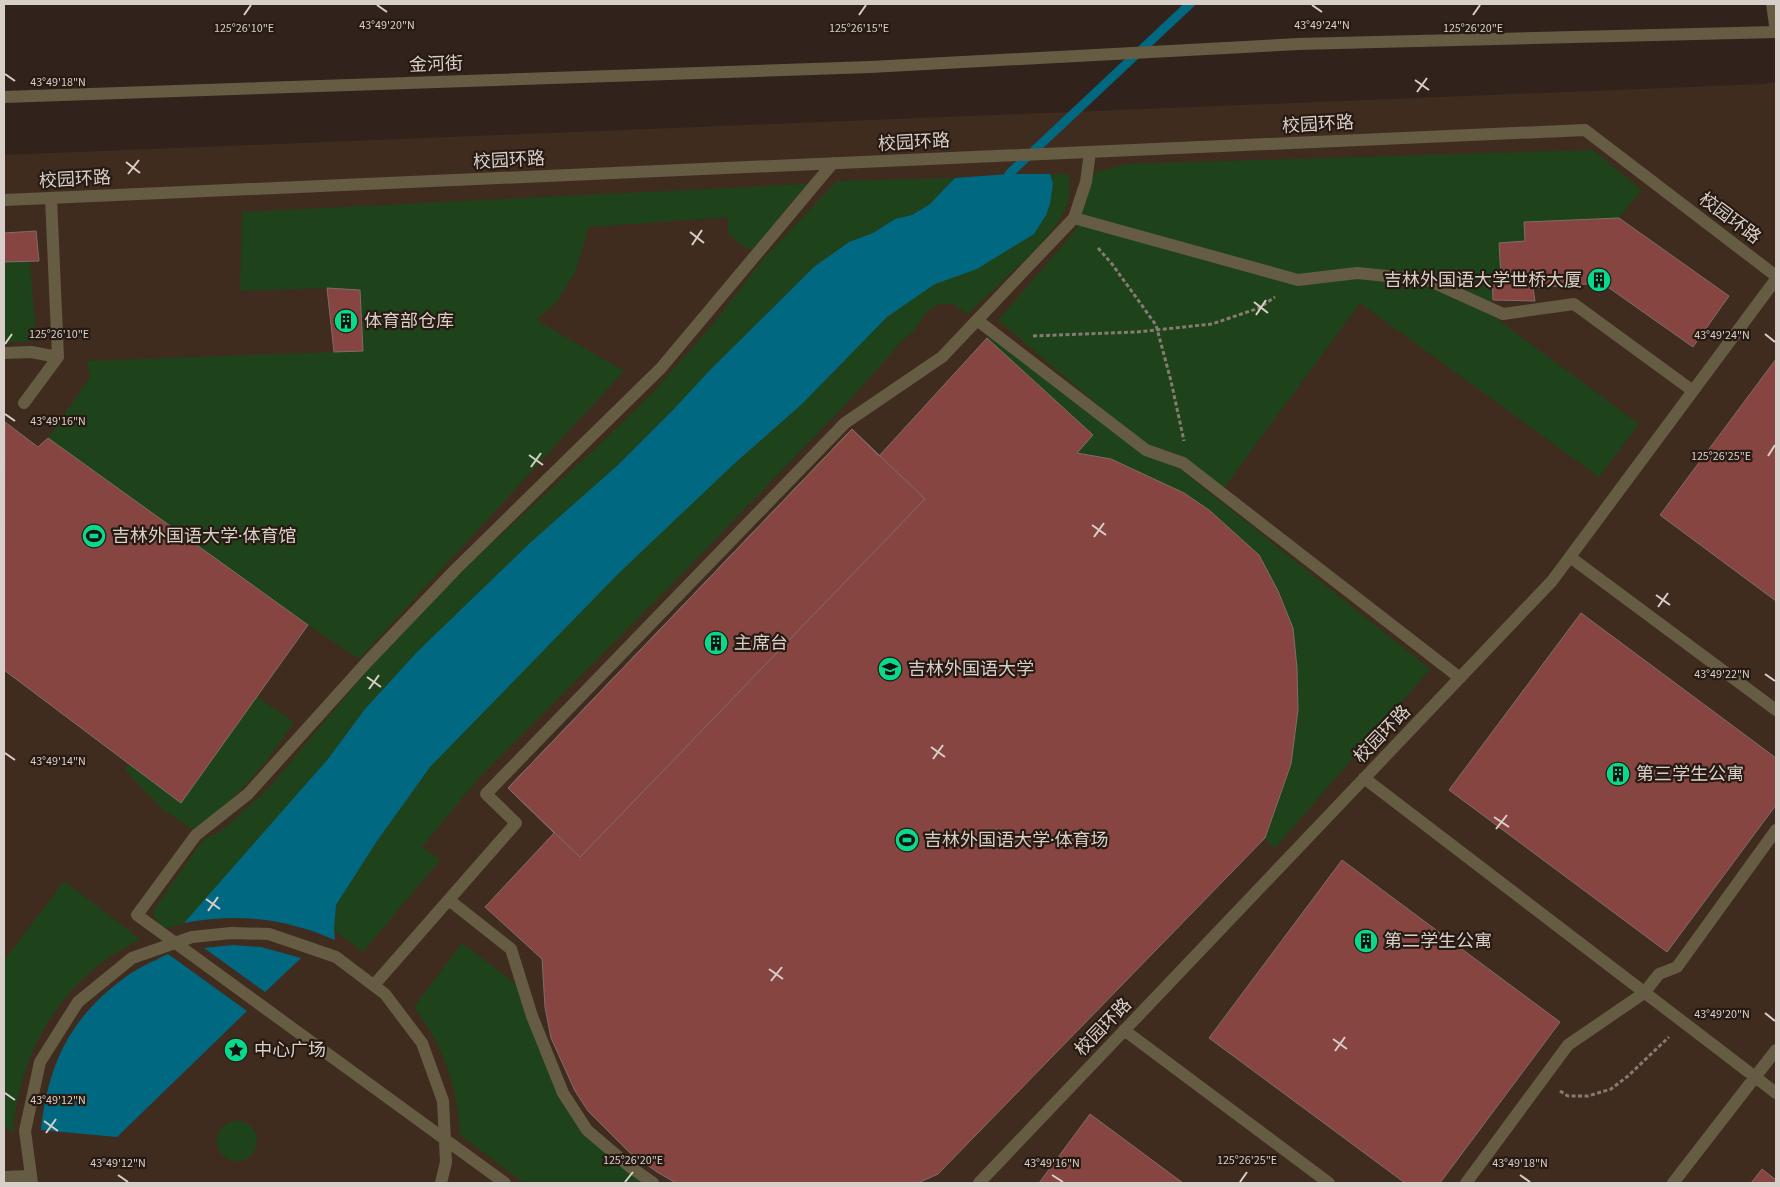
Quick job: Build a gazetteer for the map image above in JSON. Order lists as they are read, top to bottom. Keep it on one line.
{"streets":{"street":["金河街","校园环路"]},"places":{"building":["吉林外国语大学世桥大厦","体育部仓库","主席台","第三学生公寓","第二学生公寓"],"sports":["吉林外国语大学·体育馆","吉林外国语大学·体育场"],"school or university":["吉林外国语大学"],"place":["中心广场"]},"coordinates":["43°49'20\"N","43°49'24\"N","125°26'10\"E","125°26'15\"E","125°26'20\"E","43°49'18\"N","43°49'16\"N","125°26'25\"E","43°49'22\"N","43°49'14\"N","43°49'12\"N"]}
